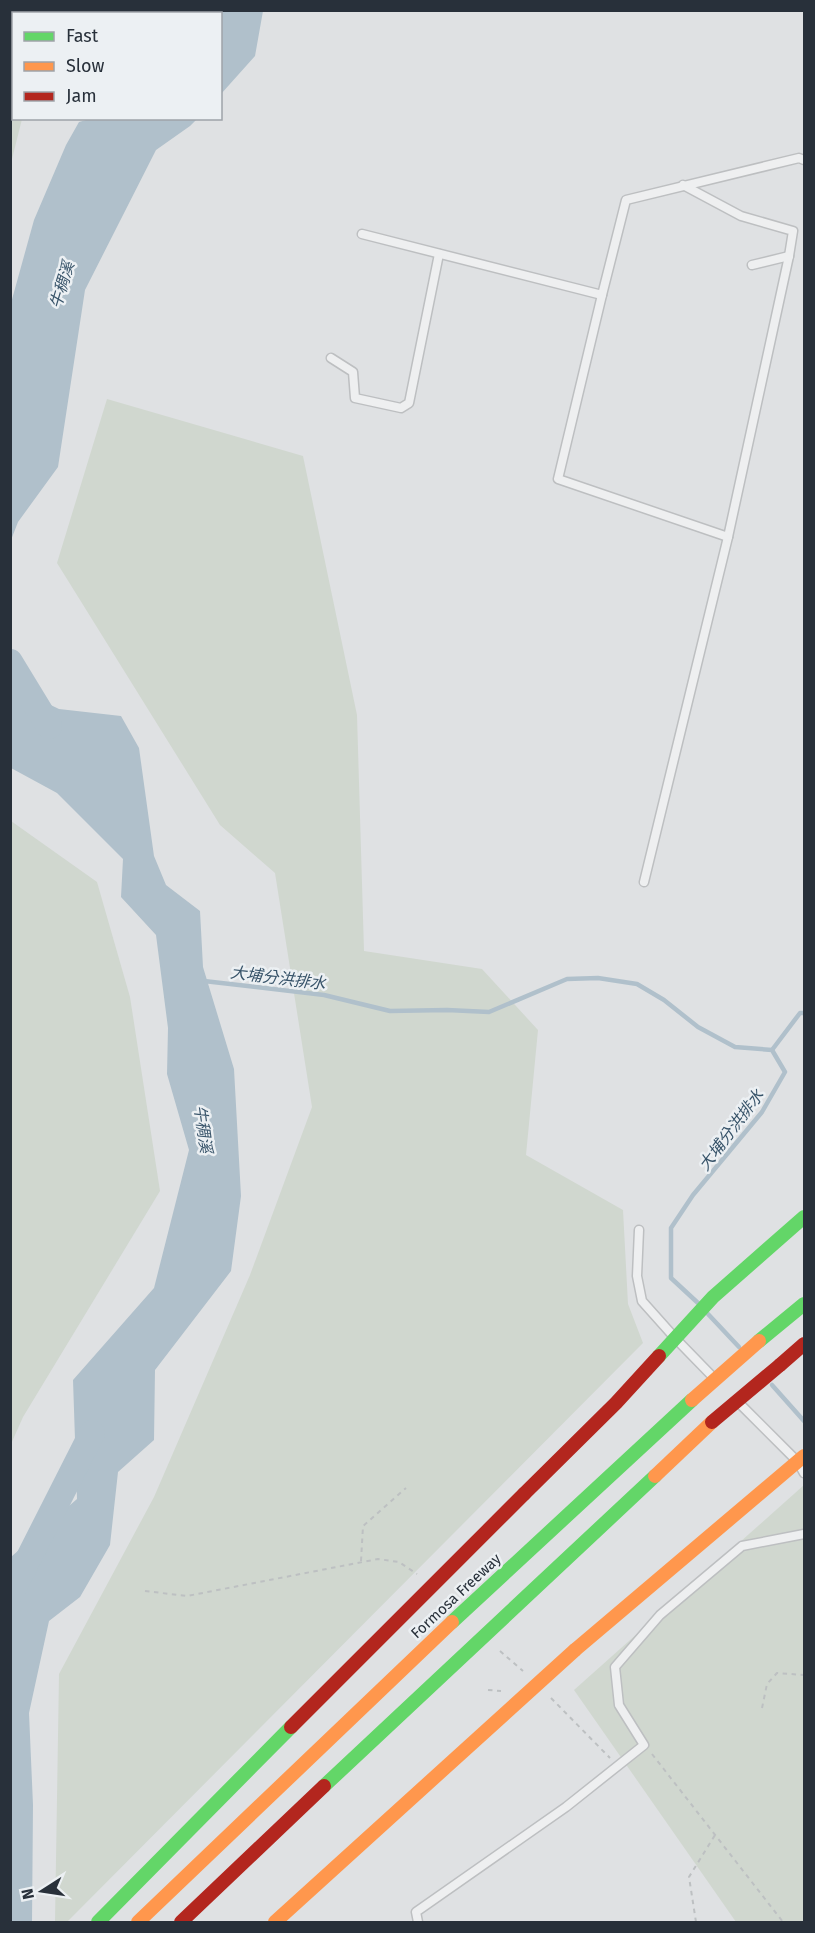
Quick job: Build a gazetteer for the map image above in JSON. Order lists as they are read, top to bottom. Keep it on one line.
{"streets":{"main road":["Formosa Freeway"]},"water":["牛稠溪","大埔分洪排水"],"legend":["Fast","Slow","Jam"],"north":"left"}
